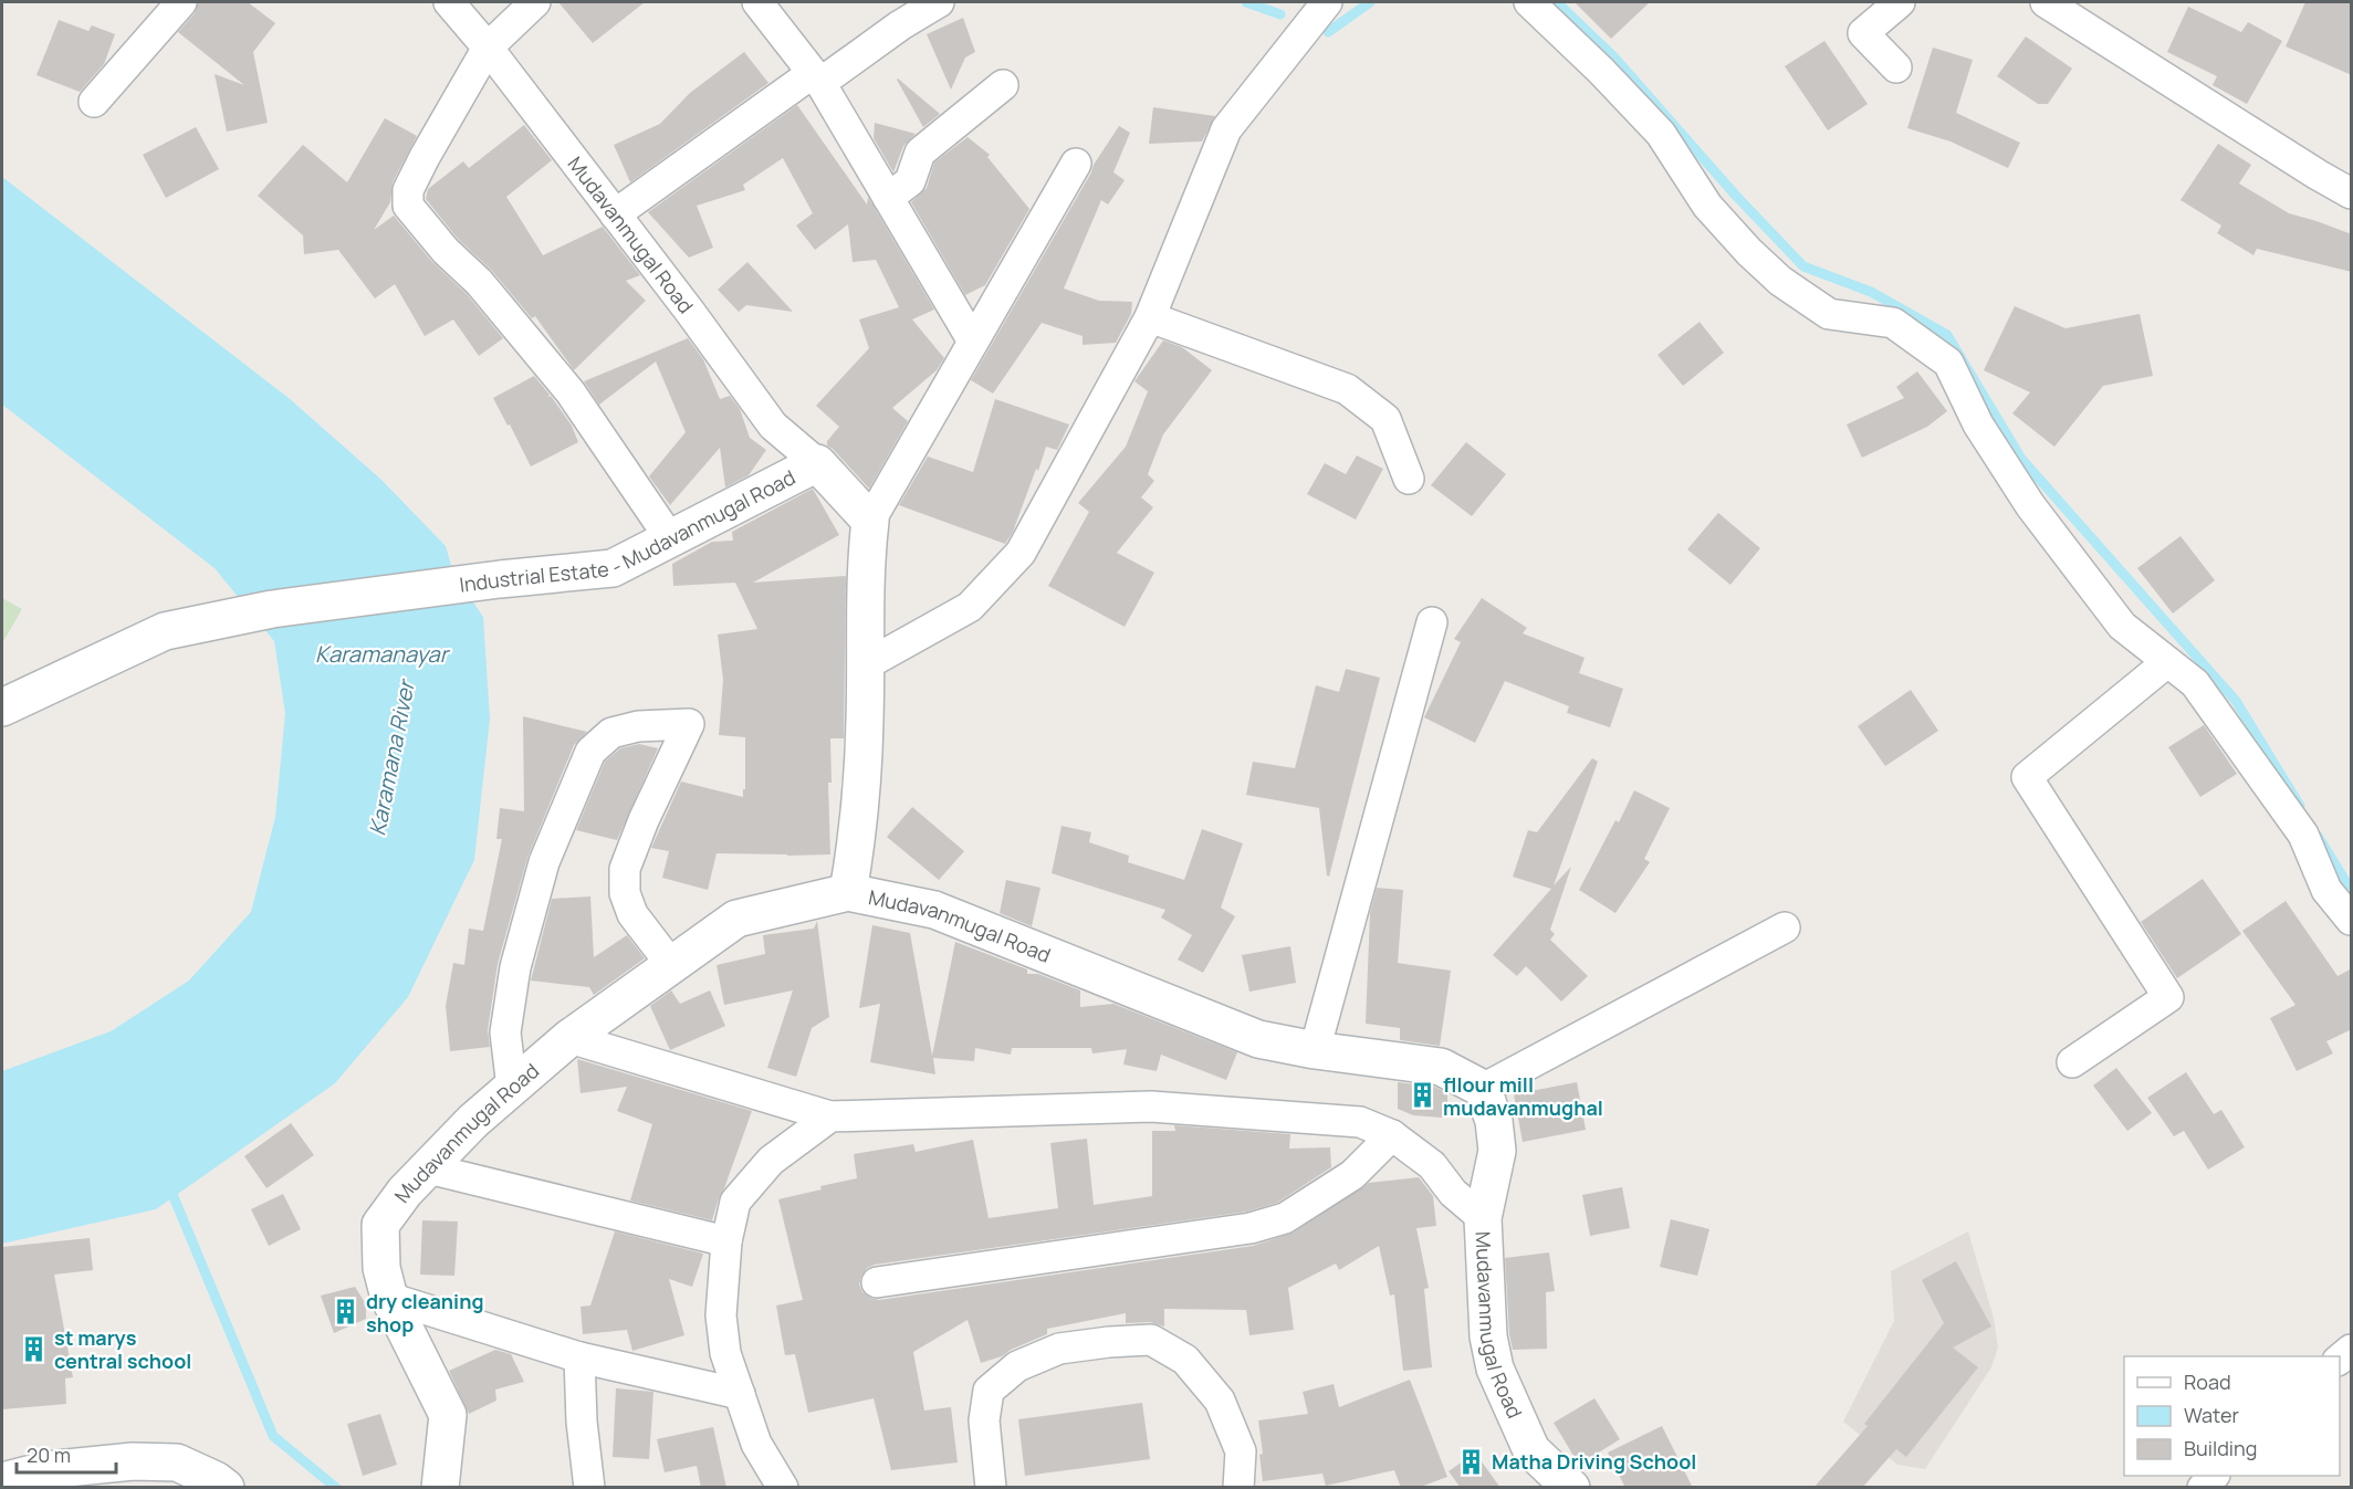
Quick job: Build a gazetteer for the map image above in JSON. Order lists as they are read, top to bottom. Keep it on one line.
{"streets":{"street":["Mudavanmugal Road","Industrial Estate - Mudavanmugal Road"]},"crossings":[["Mudavanmugal Road","Industrial Estate - Mudavanmugal Road"]],"water":["Karamanayar","Karamana River"],"places":{"building":["fllour mill mudavanmughal","dry cleaning shop","st marys central school","Matha Driving School"]},"legend":["Road","Water","Building"],"scale_bar":"20 m"}
